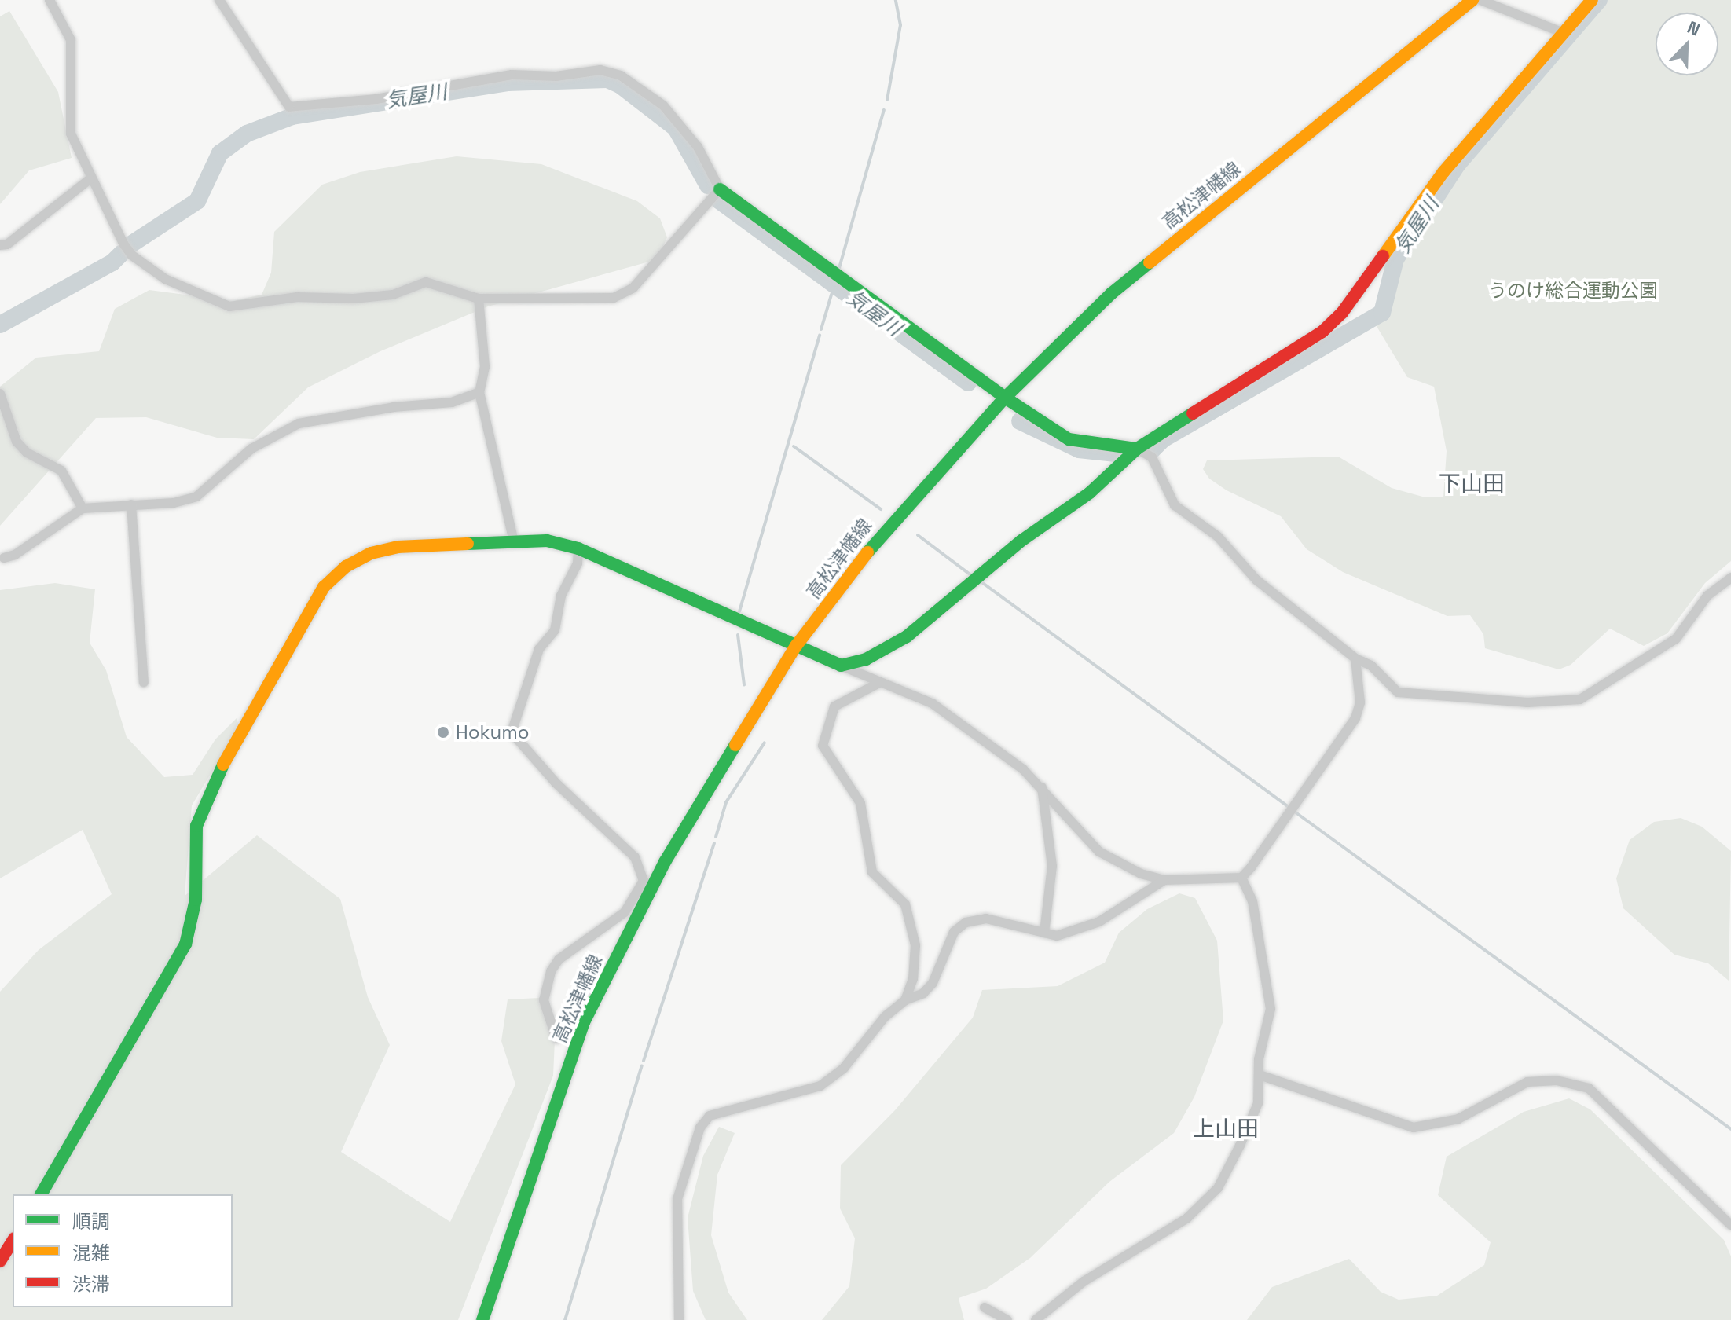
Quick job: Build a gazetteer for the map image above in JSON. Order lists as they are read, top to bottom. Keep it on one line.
{"streets":{"street":["高松津幡線"]},"districts":["下山田","上山田"],"water":["気屋川"],"parks":["うのけ総合運動公園"],"places":["Hokumo"],"legend":["順調","混雑","渋滞"],"north":"top right"}
